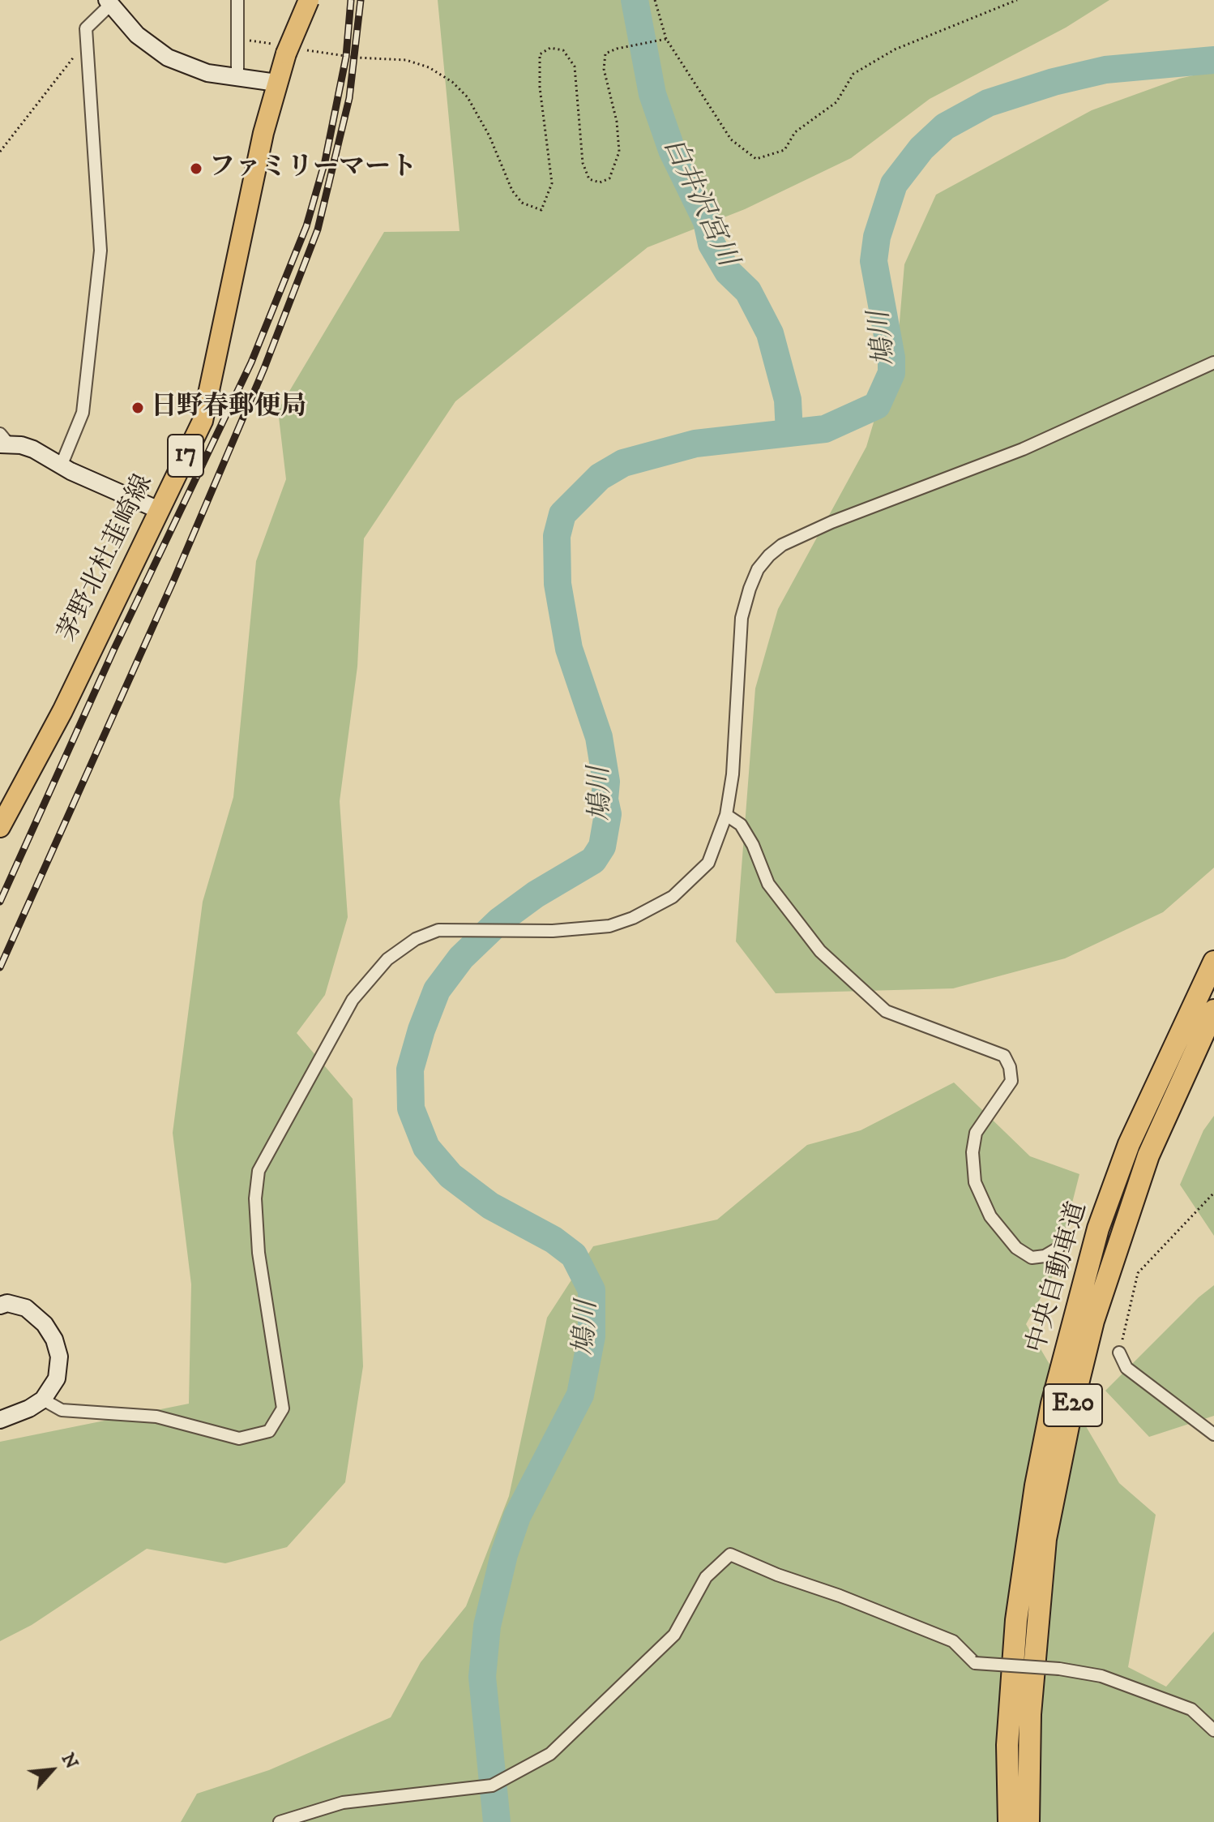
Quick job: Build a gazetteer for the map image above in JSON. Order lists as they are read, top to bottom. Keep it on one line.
{"streets":{"highway":["中央自動車道","E20"],"main road":["17","茅野北杜韮崎線"]},"water":["白井沢宮川","鳩川"],"places":["ファミリーマート","日野春郵便局"],"north":"top right"}
